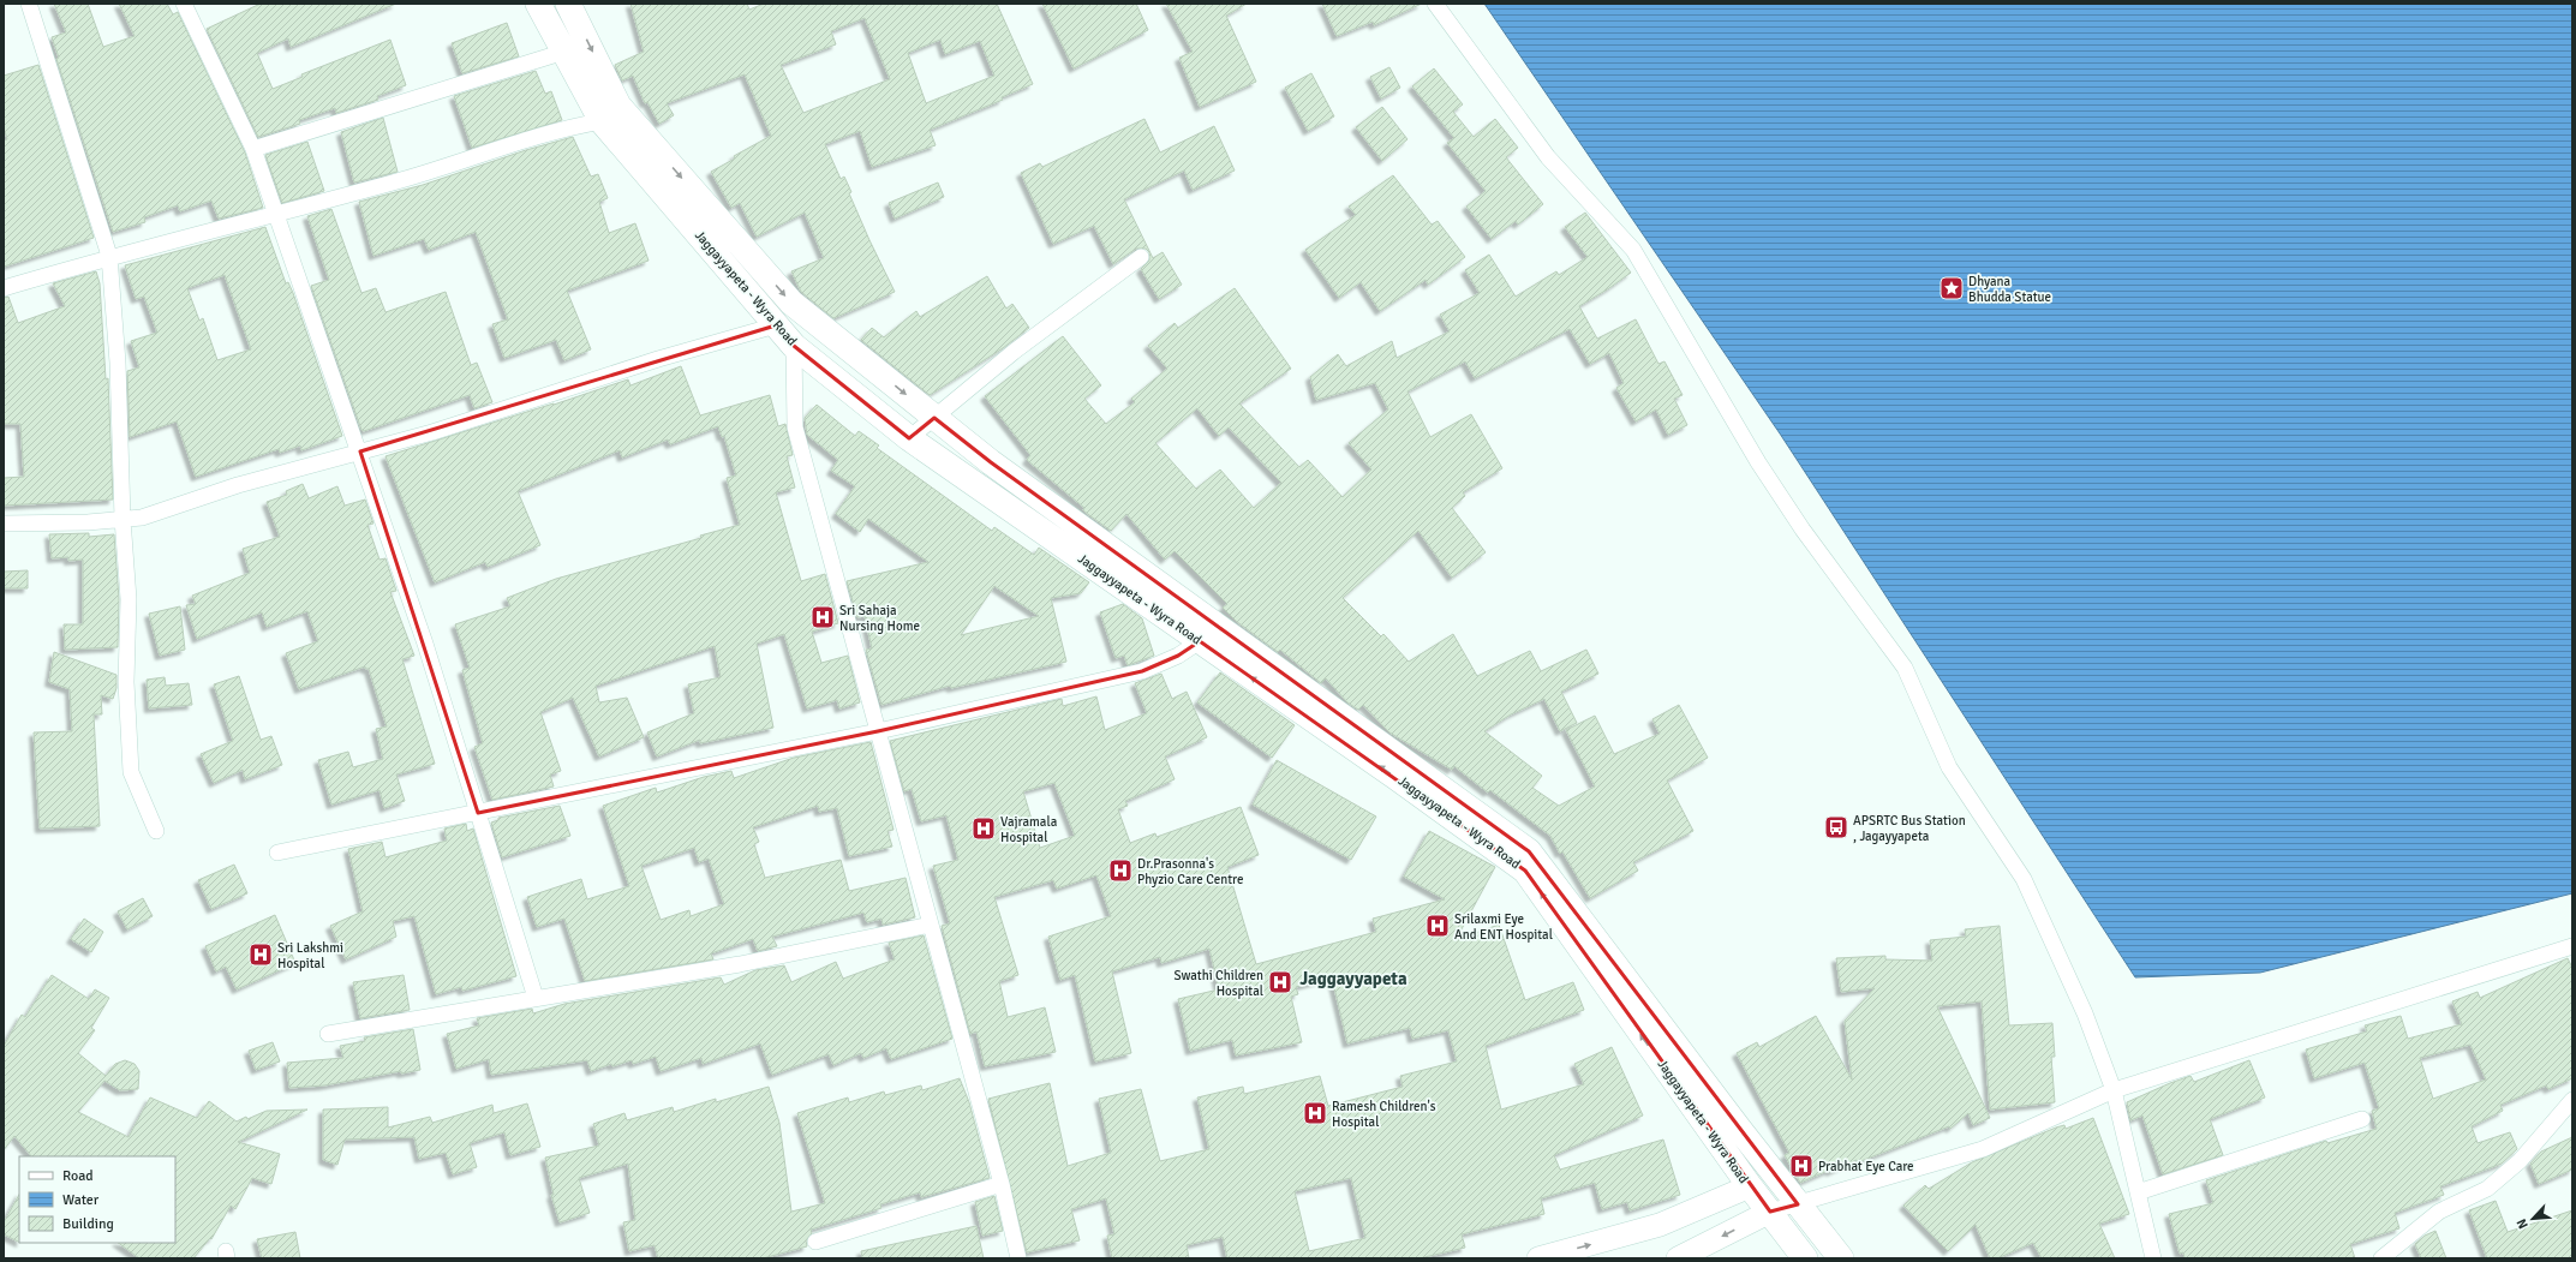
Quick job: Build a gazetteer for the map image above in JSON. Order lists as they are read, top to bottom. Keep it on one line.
{"streets":{"main road":["Jaggayyapeta - Wyra Road"]},"districts":["Jaggayyapeta"],"places":{"place":["Dhyana Bhudda Statue"],"hospital":["Sri Sahaja Nursing Home","Vajramala Hospital","Dr.Prasonna's Phyzio Care Centre","Srilaxmi Eye And ENT Hospital","Sri Lakshmi Hospital","Swathi Children Hospital","Ramesh Children's Hospital","Prabhat Eye Care"],"bus stop":["APSRTC Bus Station , Jagayyapeta"]},"legend":["Road","Water","Building"],"north":"bottom left"}
